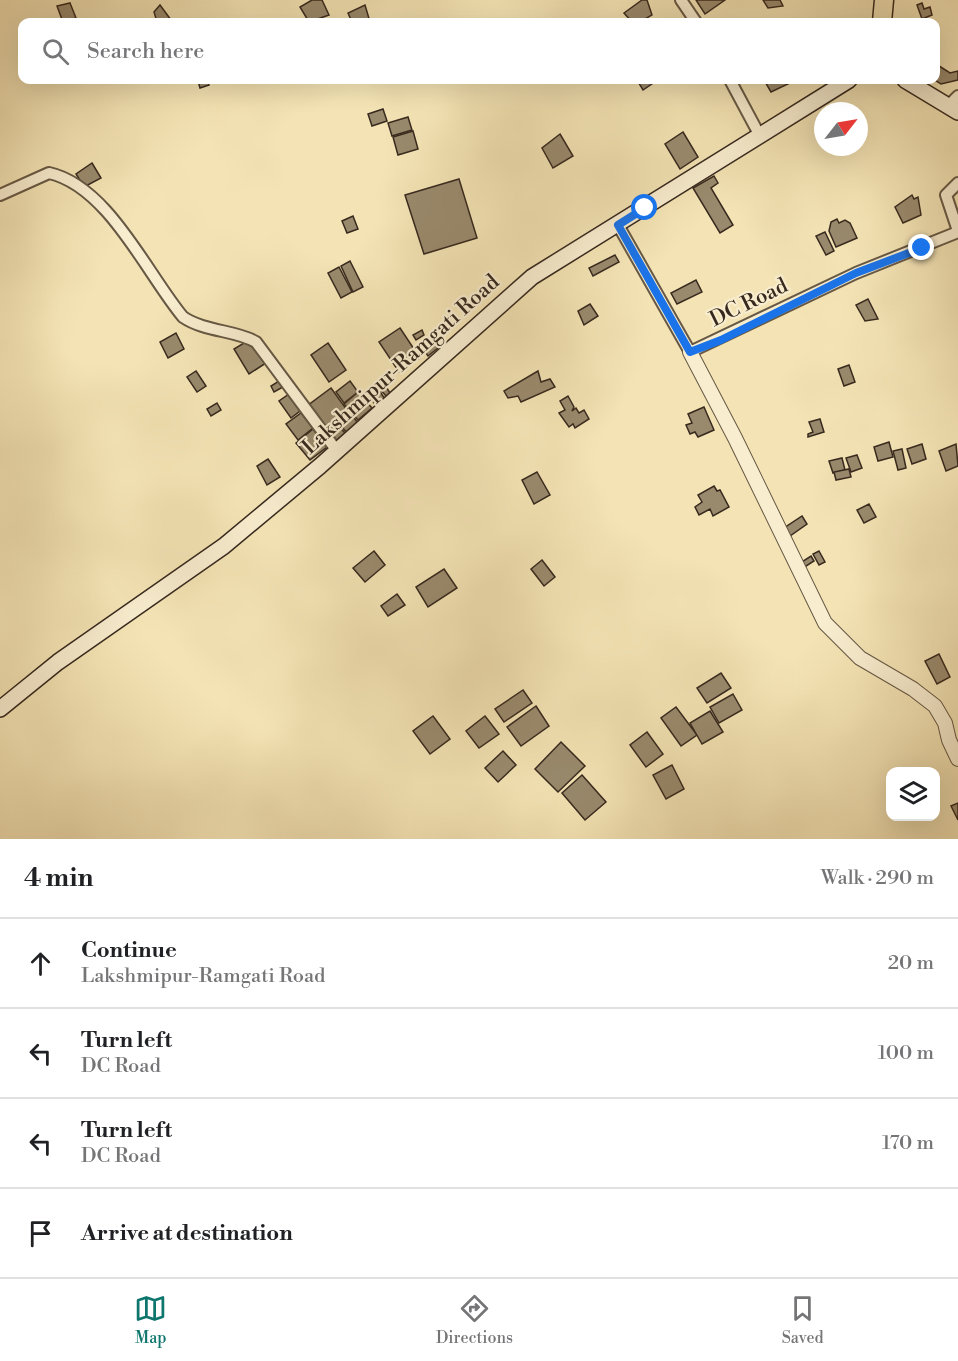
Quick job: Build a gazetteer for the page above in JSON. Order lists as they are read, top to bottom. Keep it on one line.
{"streets":{"main road":["Lakshmipur-Ramgati Road"],"street":["DC Road"]},"north":"top right","page":{"search":"Search here","heading":["4 min","Walk · 290 m"],"list":[["Continue","Lakshmipur-Ramgati Road","20 m"],["Turn left","DC Road","100 m"],["Turn left","DC Road","170 m"],"Arrive at destination"],"nav":["Map","Directions","Saved"]}}
